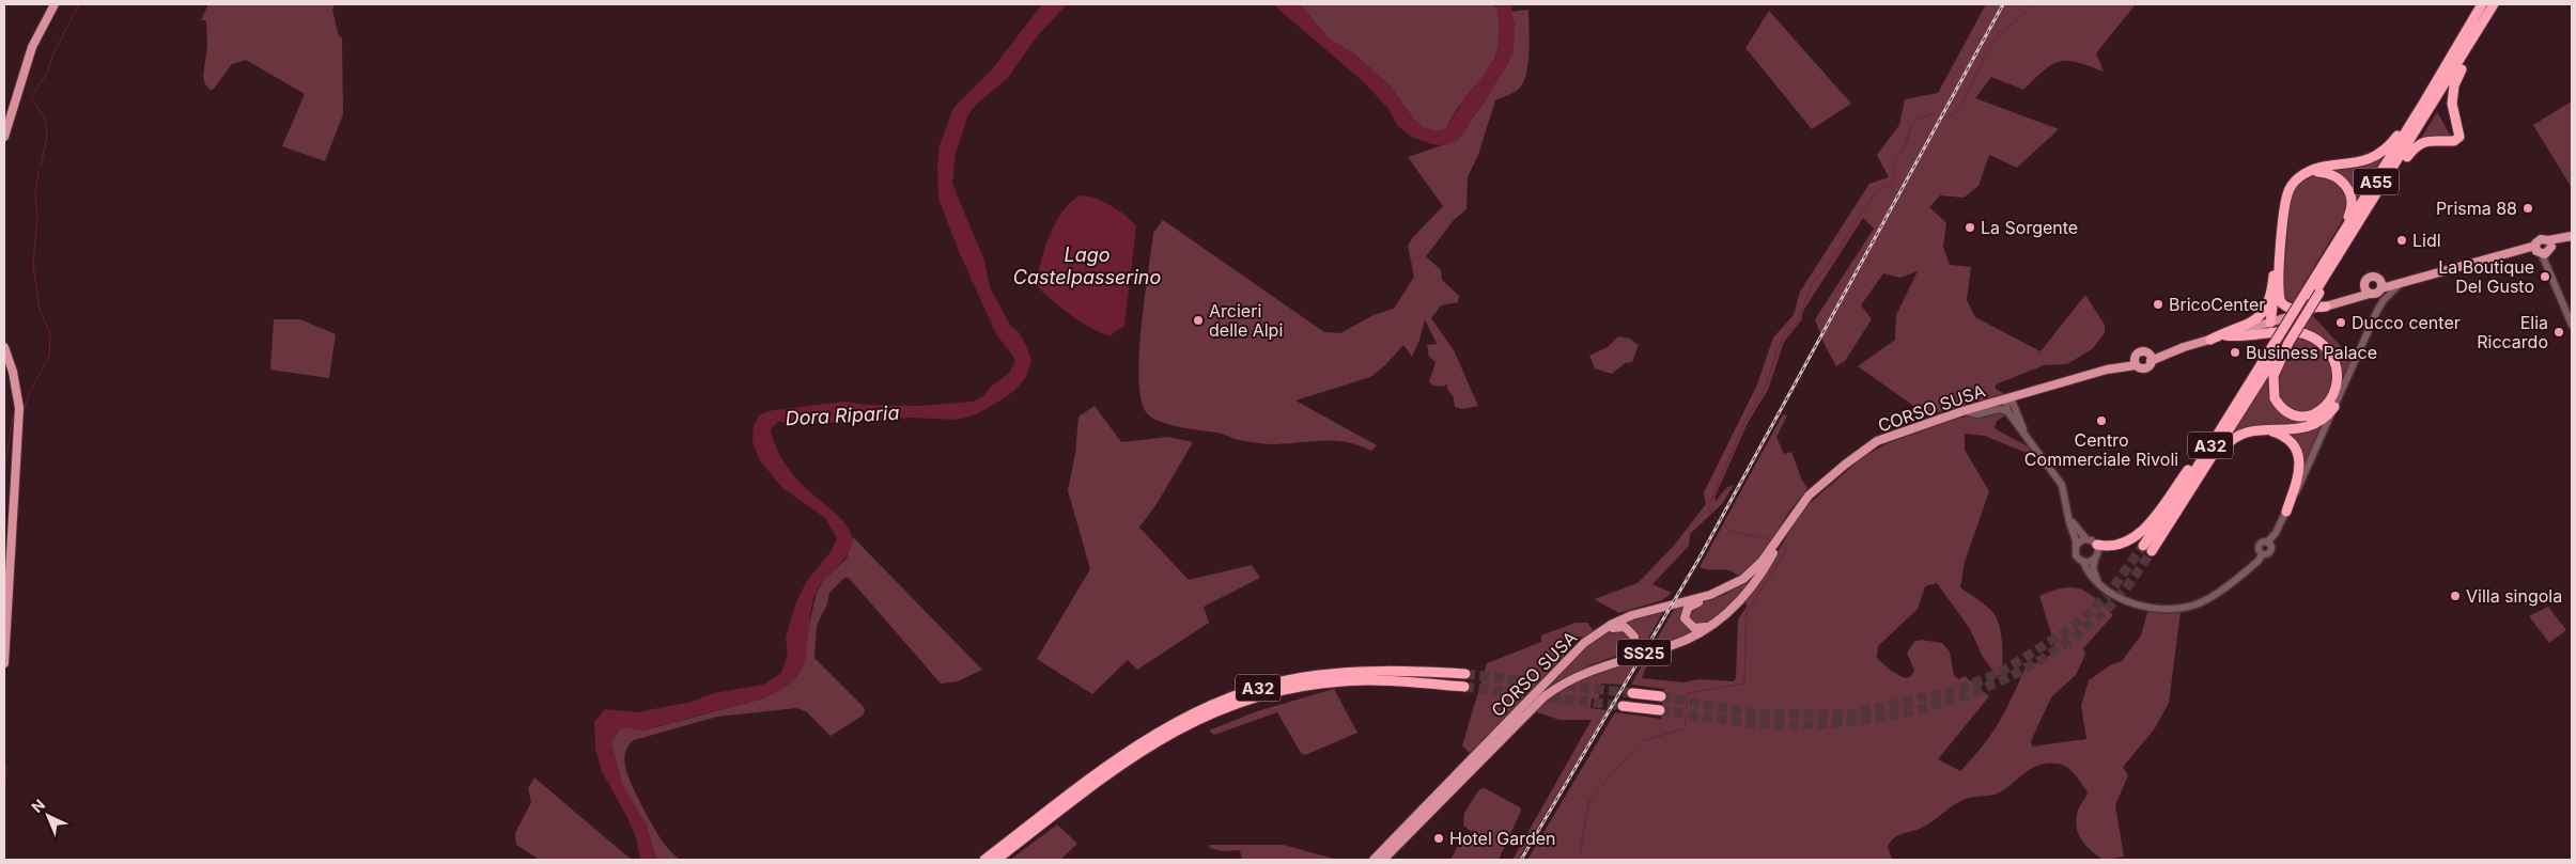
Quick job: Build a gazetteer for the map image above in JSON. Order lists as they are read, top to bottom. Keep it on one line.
{"streets":{"highway":["A55","A32"],"main road":["CORSO SUSA","SS25"]},"crossings":[["A55","A32"],["CORSO SUSA","SS25"]],"water":["Lago Castelpasserino","Dora Riparia"],"places":["Prisma 88","La Sorgente","Lidl","La Boutique Del Gusto","BricoCenter","Arcieri delle Alpi","Ducco center","Elia Riccardo","Business Palace","Centro Commerciale Rivoli","Villa singola","Hotel Garden"],"north":"top left"}
